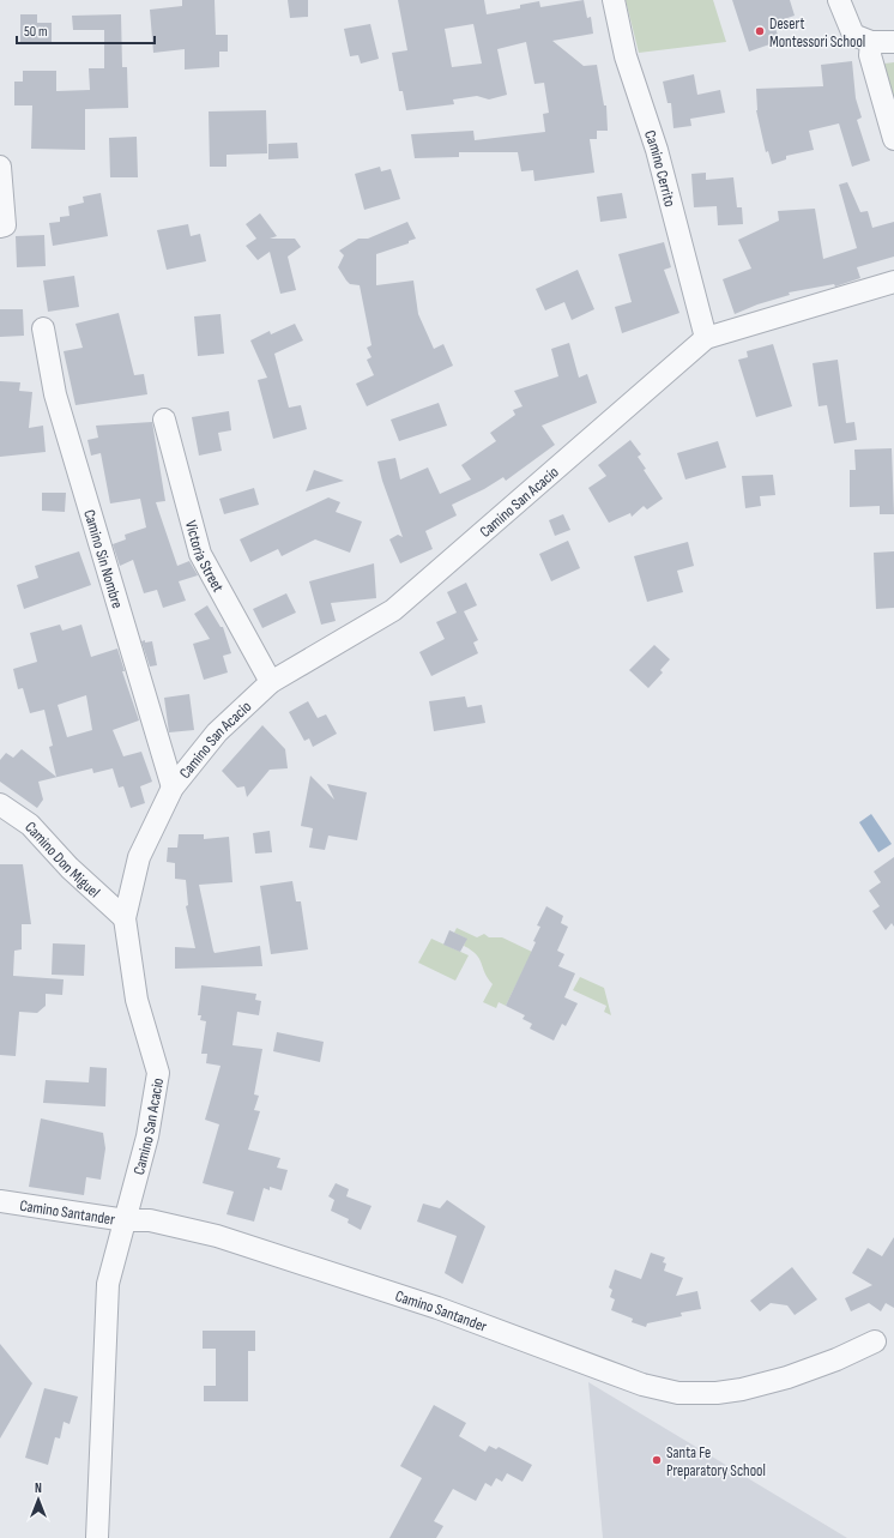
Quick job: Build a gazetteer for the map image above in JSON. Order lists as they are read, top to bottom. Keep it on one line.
{"streets":{"street":["Camino Cerrito","Camino San Acacio","Victoria Street","Camino Sin Nombre","Camino Don Miguel","Camino Santander"]},"crossings":[["Camino Cerrito","Camino San Acacio"],["Camino San Acacio","Victoria Street"],["Camino San Acacio","Camino Sin Nombre"],["Camino San Acacio","Camino Don Miguel"],["Camino San Acacio","Camino Santander"]],"places":["Desert Montessori School","Santa Fe Preparatory School"],"scale_bar":"50 m","north":"top"}
